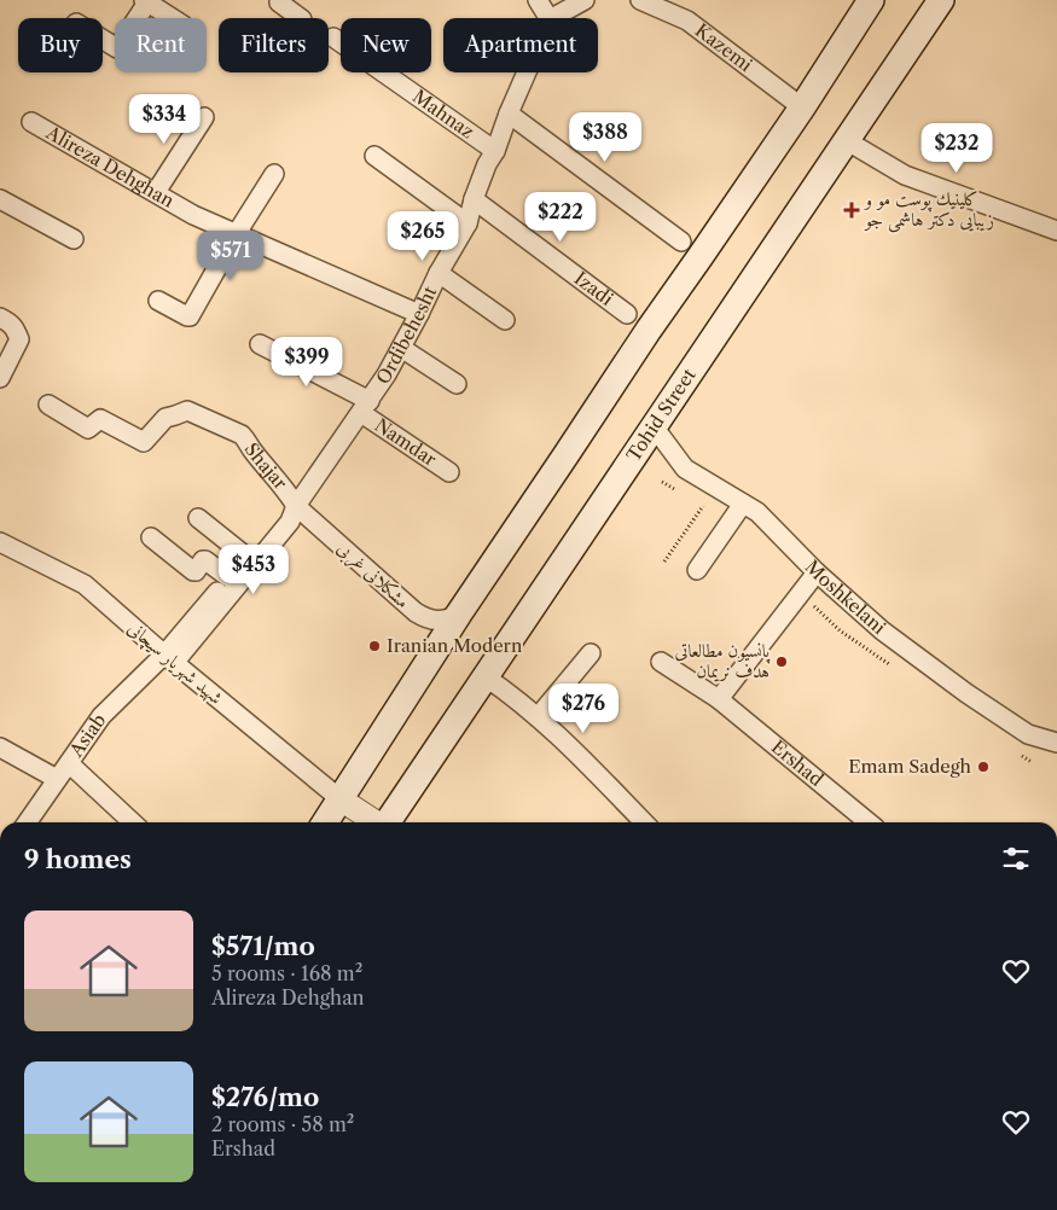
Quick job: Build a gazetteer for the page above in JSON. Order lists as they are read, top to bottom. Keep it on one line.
{"streets":{"main road":["Tohid Street"],"street":["Kazemi","Mahnaz","Alireza Dehghan","Izadi","Ordibehesht","Namdar","Shajar","مشکلانی غربی","Moshkelani","شهید شهریار سیچانی","Asiab","Ershad"]},"crossings":[["Mahnaz","Ordibehesht"],["Alireza Dehghan","Ordibehesht"],["Izadi","Ordibehesht"],["Ordibehesht","Namdar"],["Ordibehesht","Shajar"],["Ordibehesht","مشکلانی غربی"],["Ordibehesht","شهید شهریار سیچانی"],["Ordibehesht","Asiab"],["Tohid Street","Moshkelani"],["Shajar","مشکلانی غربی"],["شهید شهریار سیچانی","Asiab"]],"places":{"health":["كلينيك پوست مو و زيبايى دکتر هاشمی جو"],"other":["Iranian Modern","پانسیون مطالعاتی هدف نریمان","Emam Sadegh"]},"page":{"chip":["Buy","Rent","Filters","New","Apartment"],"price":["$334","$388","$232","$222","$265","$571","$399","$453","$276"],"heading":"9 homes","list":[{"name":"$571/mo","note":"5 rooms · 168 m² · Alireza Dehghan"},{"name":"$276/mo","note":"2 rooms · 58 m² · Ershad"}]}}
